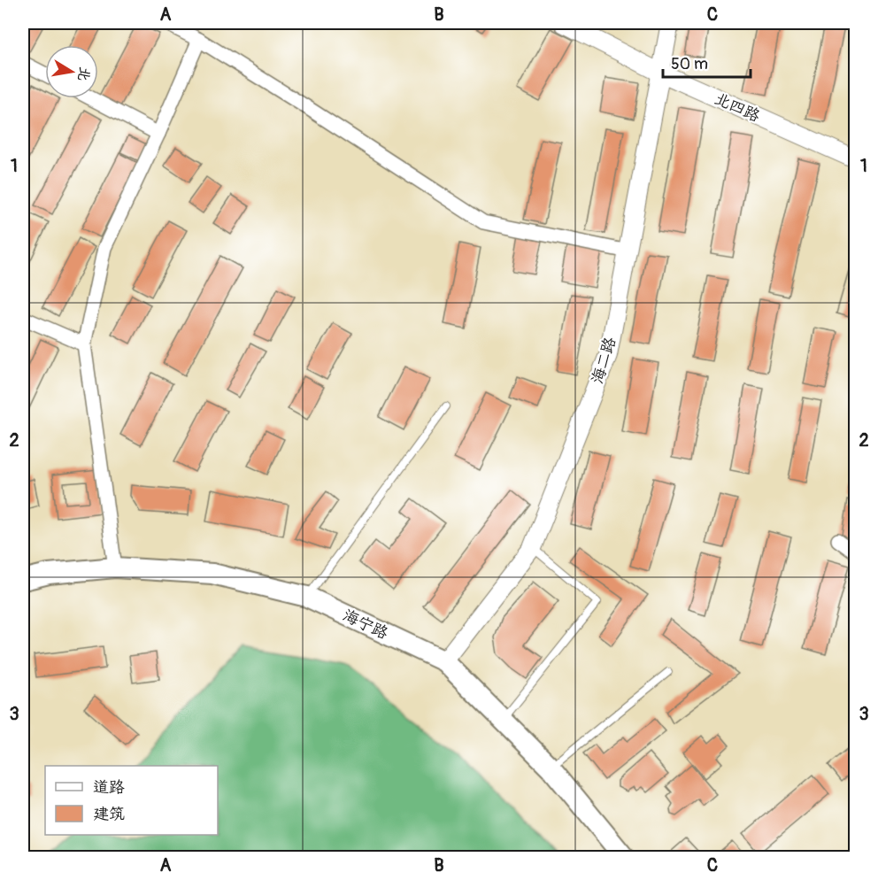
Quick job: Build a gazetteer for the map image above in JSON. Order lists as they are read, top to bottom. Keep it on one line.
{"streets":{"main road":["海宁路"],"street":["北四路","海二路"]},"crossings":[["北四路","海二路"],["海二路","海宁路"]],"legend":["道路","建筑"],"scale_bar":"50 m","north":"right","grid":{"columns":["A","B","C"],"rows":["1","2","3"]}}
